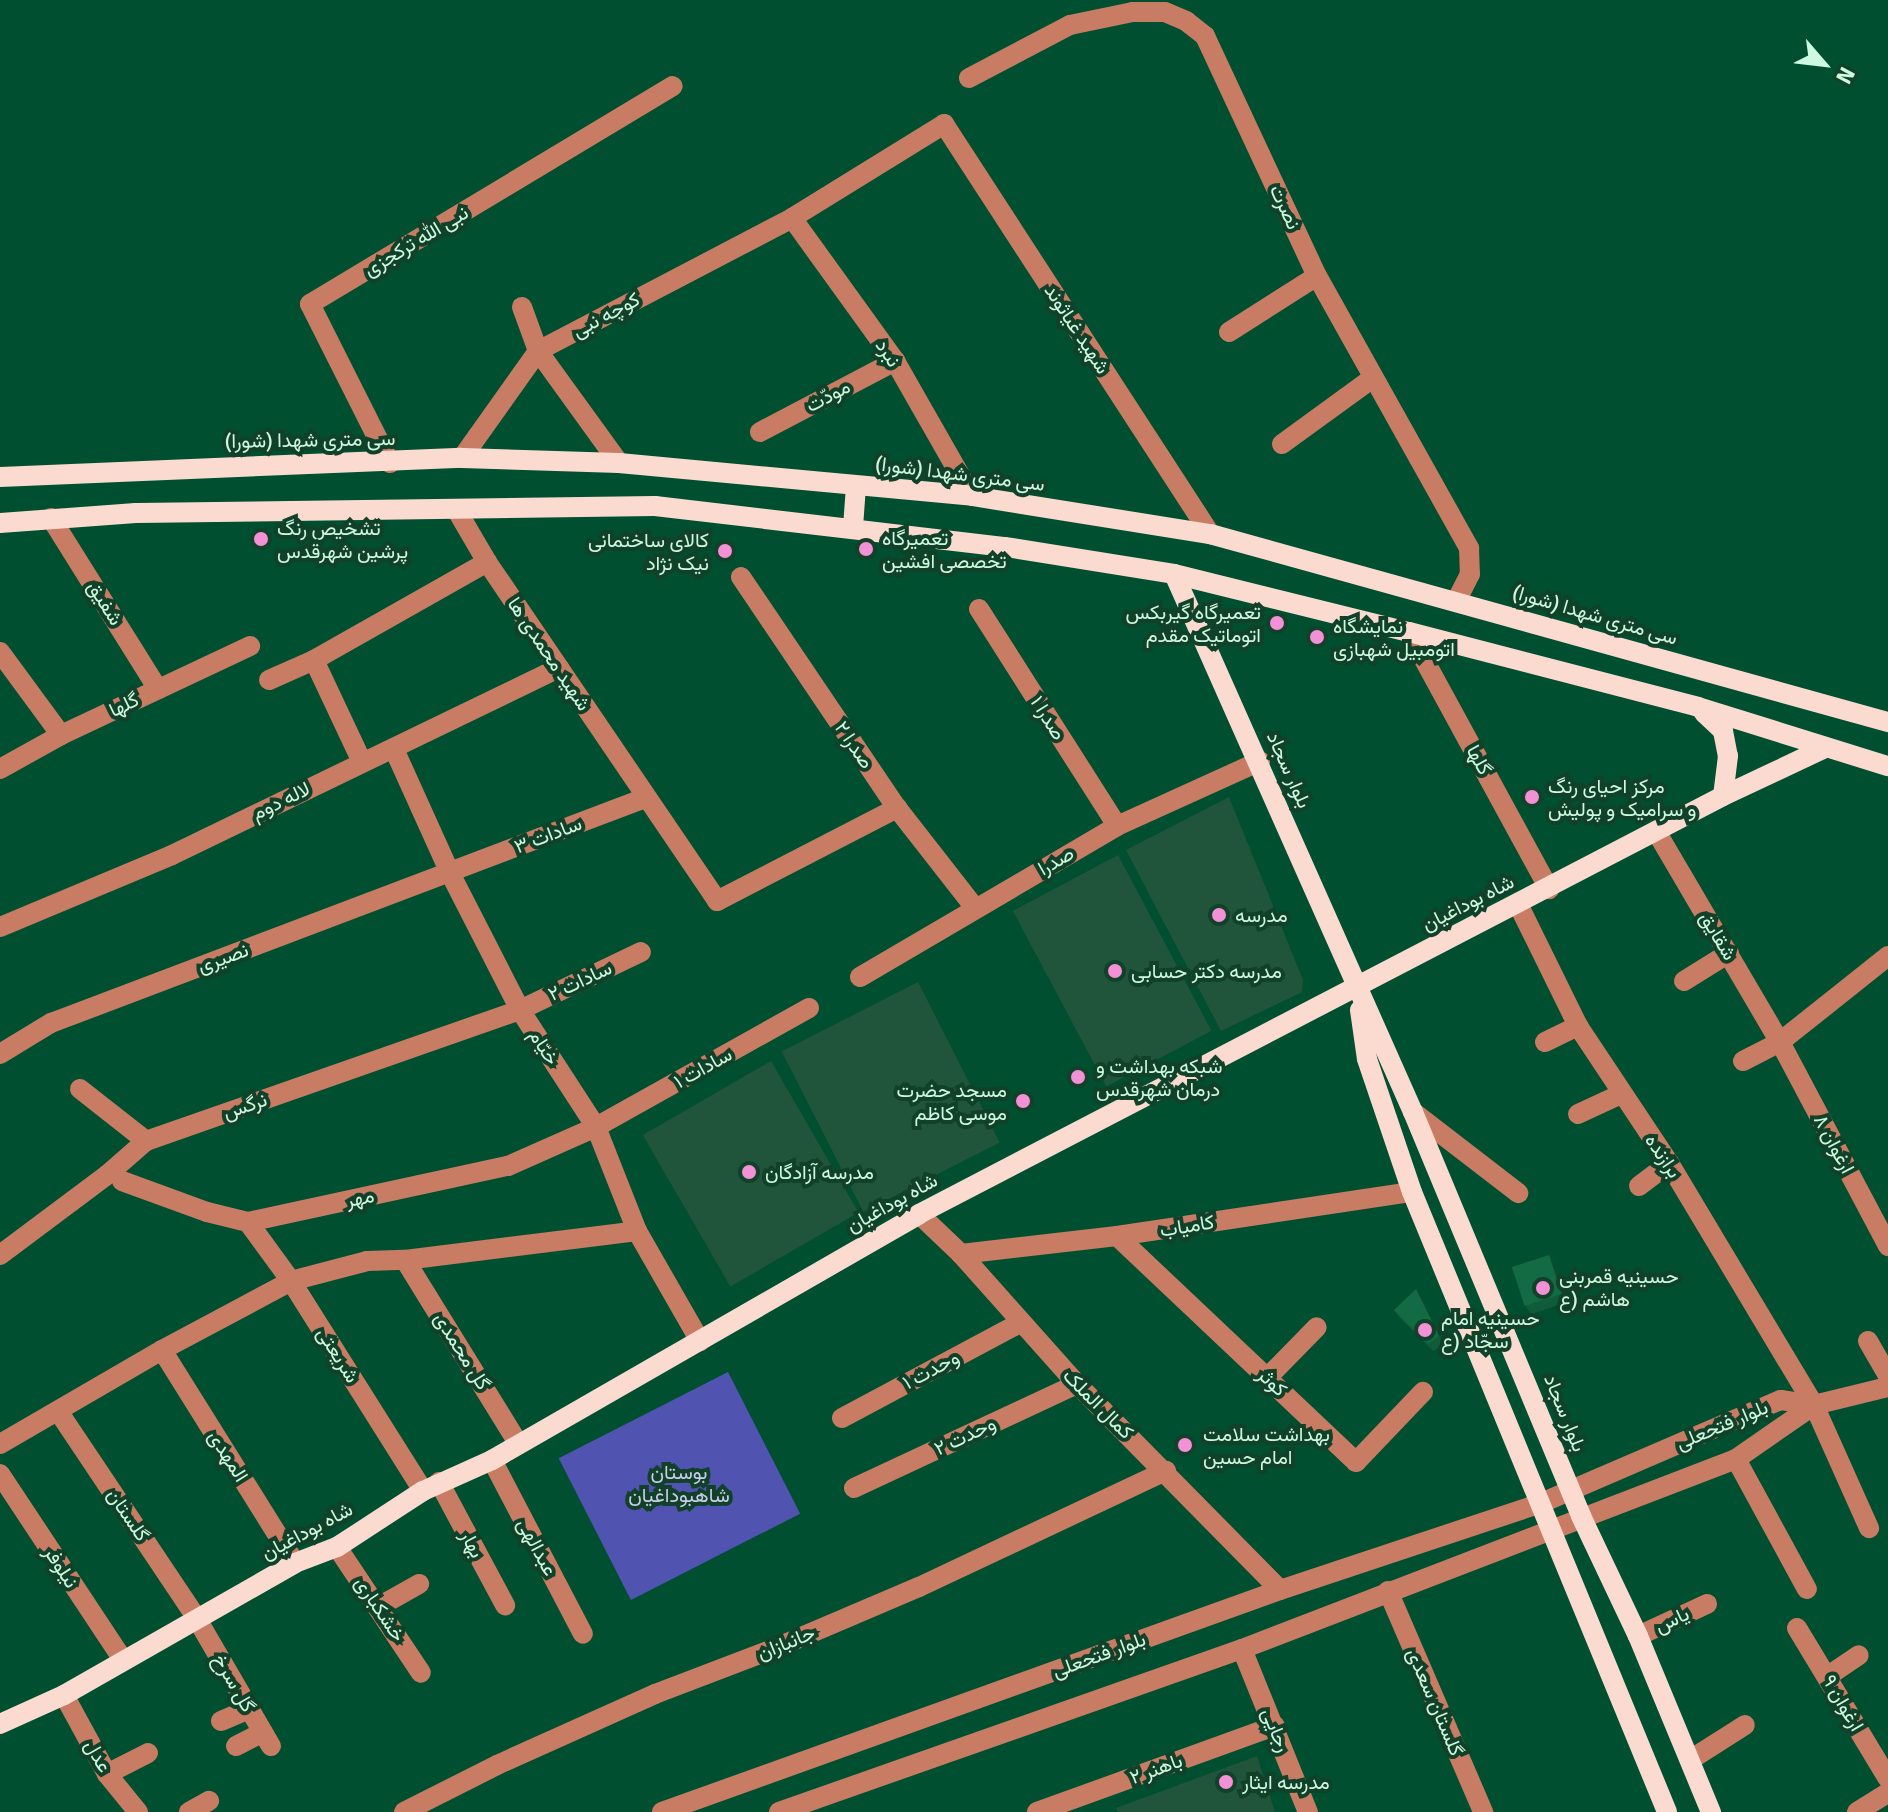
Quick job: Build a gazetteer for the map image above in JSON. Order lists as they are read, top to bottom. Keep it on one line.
{"streets":{"main road":["سی متری شهدا (شورا)","بلوار سجاد","شاه بوداغیان"],"street":["نصرت","نبی الله ترکجزی","کوچه نبی","شهید غیاثوند","نبرد","مودّت","شفیق","شهید محمدی ها","گلها","صدرا ۱","صدرا ۲","لاله دوم","سادات ۳","صدرا","شقایق","نصیری","سادات ۲","خیّام","سادات ۱","نرگس","ارغوان ۸","برازنده","مهر","کامیاب","گل محمدی","شریعتی","وحدت ۱","کوثر","کمال الملک","بلوار فتحعلی","وحدت ۲","المهدی","گلستان","بهار","عبدالهی","نیلوفر","خشکباری","یاس","جانبازان","گل سرخ","گلستان سعدی","ارغوان ۹","رجایی","عدل","باهنر ۲"]},"crossings":[["نصرت","سی متری شهدا (شورا)"],["نبی الله ترکجزی","سی متری شهدا (شورا)"],["کوچه نبی","شهید غیاثوند"],["کوچه نبی","نبرد"],["کوچه نبی","سی متری شهدا (شورا)"],["شهید غیاثوند","سی متری شهدا (شورا)"],["نبرد","مودّت"],["نبرد","سی متری شهدا (شورا)"],["شفیق","گلها"],["شهید محمدی ها","صدرا ۲"],["شهید محمدی ها","لاله دوم"],["شهید محمدی ها","سادات ۳"],["گلها","شاه بوداغیان"],["صدرا ۱","صدرا"],["صدرا ۲","صدرا"],["بلوار سجاد","صدرا"],["بلوار سجاد","شاه بوداغیان"],["بلوار سجاد","کامیاب"],["بلوار سجاد","بلوار فتحعلی"],["بلوار سجاد","یاس"],["لاله دوم","خیّام"],["سادات ۳","نصیری"],["سادات ۳","خیّام"],["شاه بوداغیان","شقایق"],["شاه بوداغیان","خیّام"],["شاه بوداغیان","برازنده"],["شاه بوداغیان","گل محمدی"],["شاه بوداغیان","شریعتی"],["شاه بوداغیان","کمال الملک"],["شاه بوداغیان","المهدی"],["شاه بوداغیان","گلستان"],["شاه بوداغیان","بهار"],["شاه بوداغیان","عبدالهی"],["شاه بوداغیان","نیلوفر"],["شاه بوداغیان","خشکباری"],["شاه بوداغیان","گل سرخ"],["شاه بوداغیان","عدل"],["شقایق","ارغوان ۸"],["نصیری","خیّام"],["سادات ۲","خیّام"],["سادات ۲","نرگس"],["خیّام","سادات ۱"],["خیّام","نرگس"],["خیّام","مهر"],["سادات ۱","مهر"],["برازنده","بلوار فتحعلی"],["مهر","شریعتی"],["کامیاب","کوثر"],["کامیاب","کمال الملک"],["شریعتی","بهار"],["وحدت ۱","کمال الملک"],["کمال الملک","بلوار فتحعلی"],["کمال الملک","وحدت ۲"],["کمال الملک","جانبازان"],["بلوار فتحعلی","گلستان سعدی"],["بلوار فتحعلی","رجایی"],["گلستان","گل سرخ"],["رجایی","باهنر ۲"]],"parks":["بوستان شاهبوداغیان"],"places":["تشخیص رنگ پرشین شهرقدس","تعمیرگاه تخصصی افشین","کالای ساختمانی نیک نژاد","تعمیرگاه گیربکس اتوماتیک مقدم","نمایشگاه اتومبیل شهبازی","مرکز احیای رنگ و سرامیک و پولیش","مدرسه","مدرسه دکتر حسابی","شبکه بهداشت و درمان شهرقدس","مسجد حضرت موسی کاظم","مدرسه آزادگان","حسینیه قمربنی هاشم (ع","حسینیه امام سجّاد (ع","بهداشت سلامت امام حسین","مدرسه ایثار"],"north":"bottom right"}
